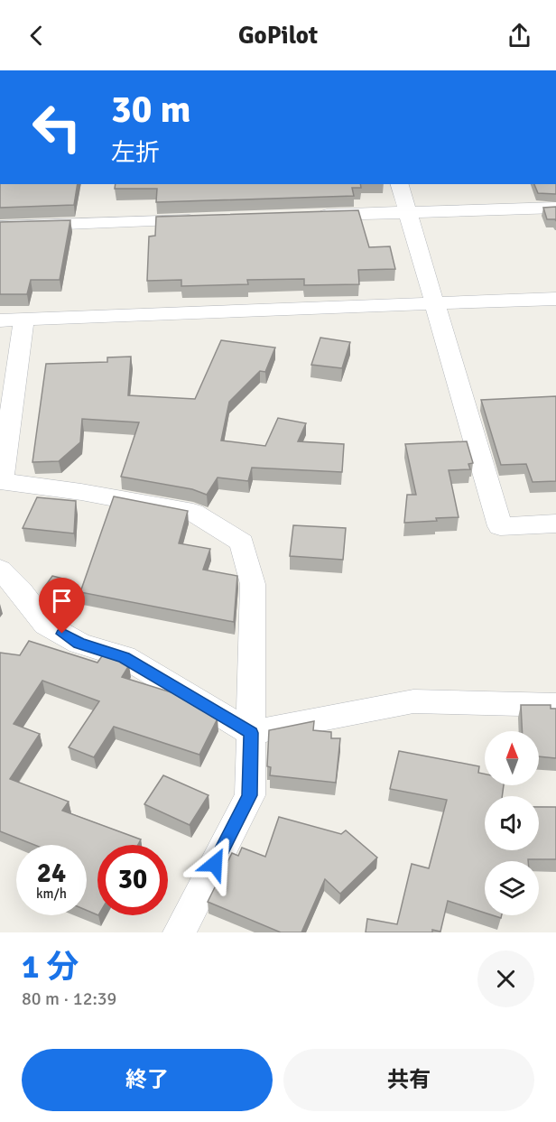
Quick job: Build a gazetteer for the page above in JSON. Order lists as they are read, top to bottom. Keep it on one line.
{"north":"top","page":{"header":"GoPilot","turn":["30 m","左折"],"speed":"24 km/h","limit":"30","heading":["1 分","80 m · 12:39"],"buttons":["終了","共有"]}}
